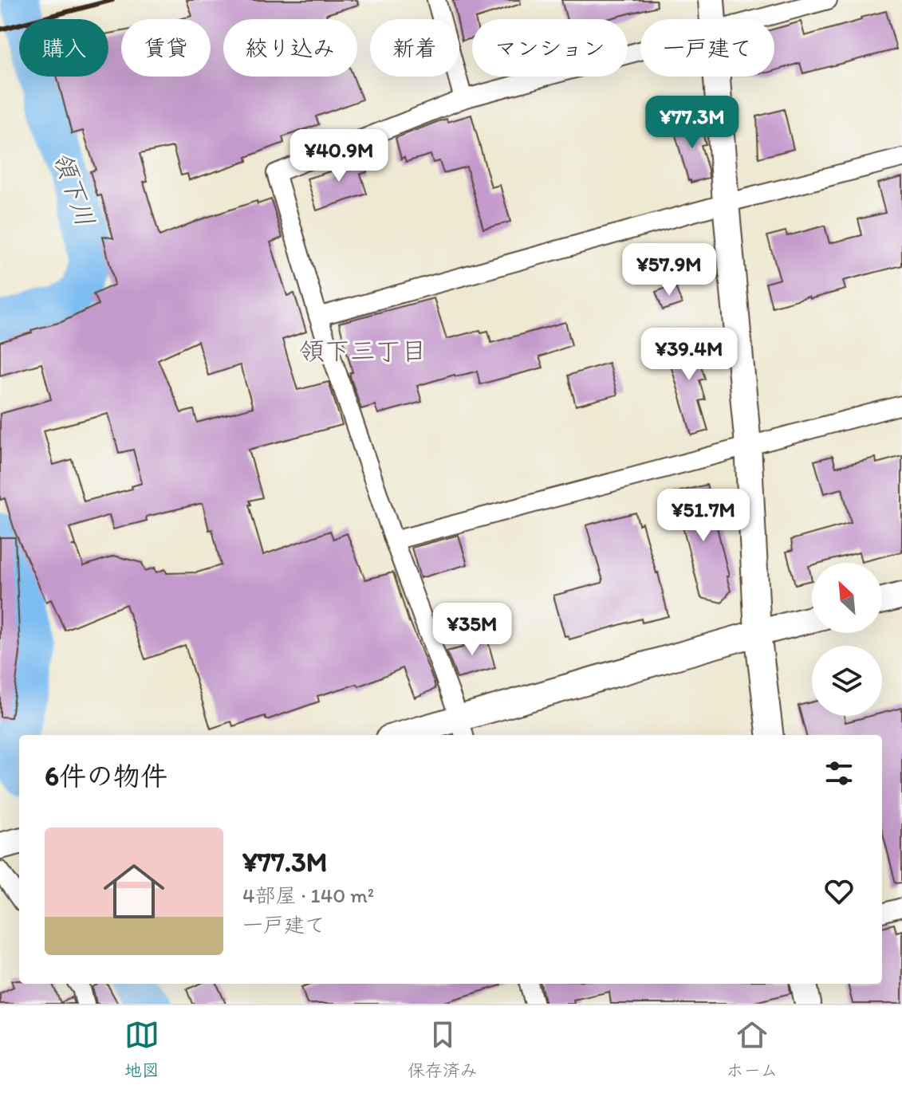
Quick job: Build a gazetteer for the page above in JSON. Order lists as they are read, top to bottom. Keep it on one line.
{"districts":["領下三丁目"],"water":["領下川"],"north":"top left","page":{"chip":["購入","賃貸","絞り込み","新着","マンション","一戸建て"],"price":["¥77.3M","¥40.9M","¥57.9M","¥39.4M","¥51.7M","¥35M"],"heading":"6件の物件","list":[{"name":"¥77.3M","note":"4部屋 · 140 m² · 一戸建て"}],"tabs":["地図","保存済み","ホーム"]}}
